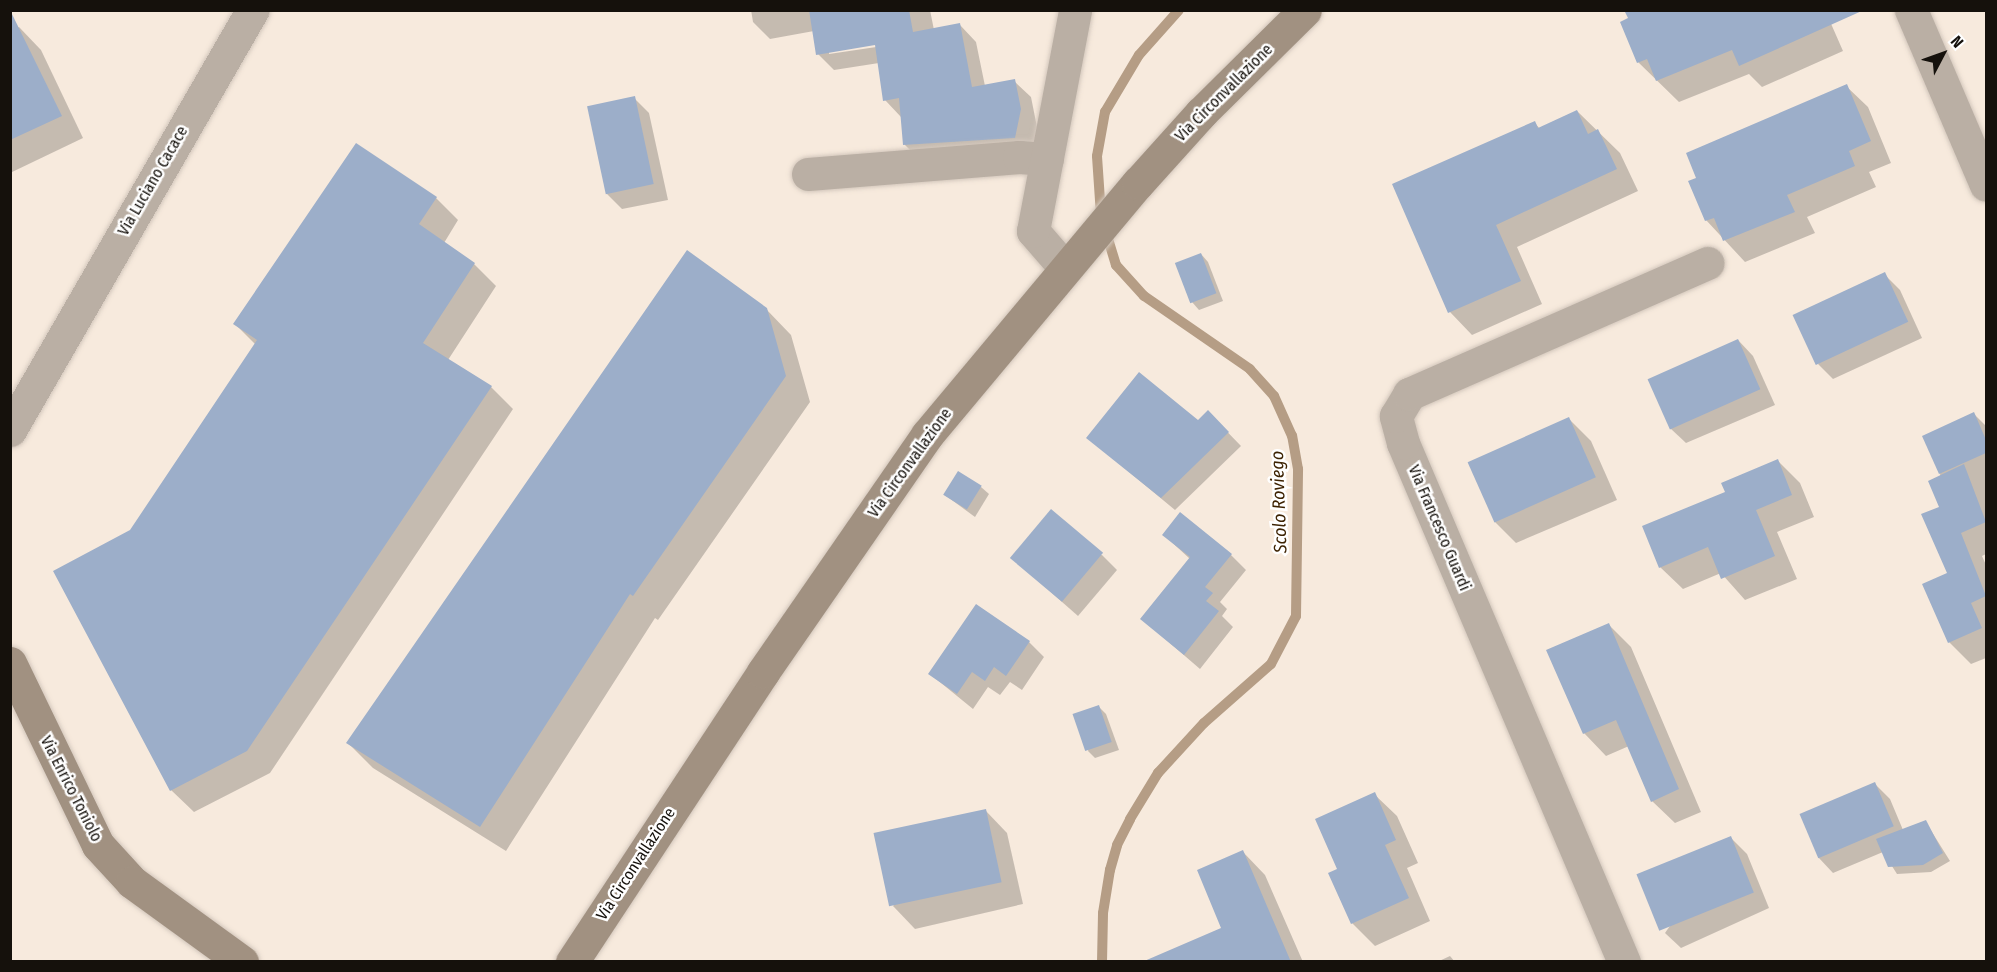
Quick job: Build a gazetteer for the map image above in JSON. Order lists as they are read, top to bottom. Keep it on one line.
{"streets":{"main road":["Via Circonvallazione","Via Enrico Toniolo"],"street":["Via Luciano Cacace","Via Francesco Guardi"]},"water":["Scolo Roviego"],"north":"top right"}
